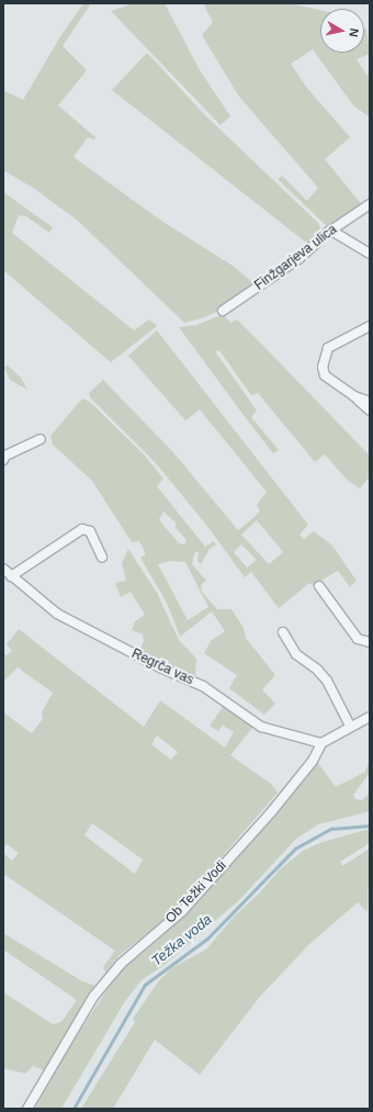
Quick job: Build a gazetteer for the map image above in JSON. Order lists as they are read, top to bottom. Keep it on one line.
{"streets":{"street":["Finžgarjeva ulica","Regrča vas","Ob Težki Vodi"]},"crossings":[["Regrča vas","Ob Težki Vodi"]],"water":["Težka voda"],"north":"right"}
